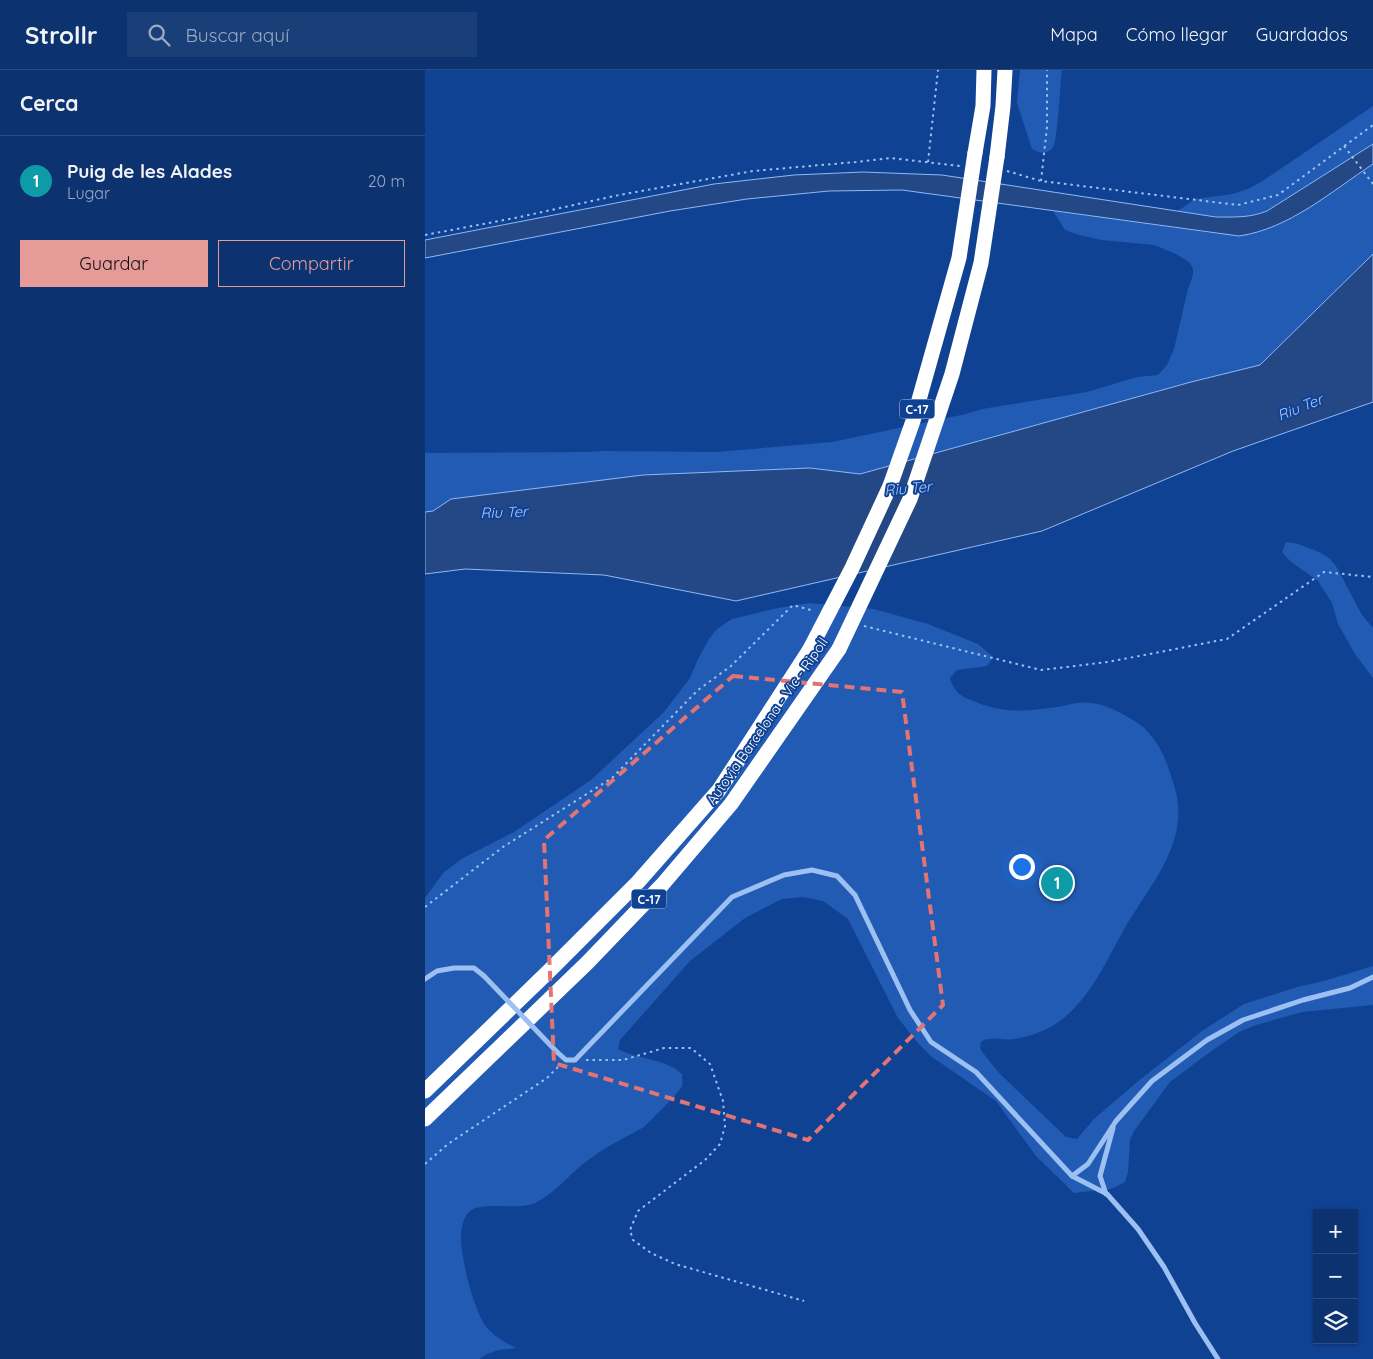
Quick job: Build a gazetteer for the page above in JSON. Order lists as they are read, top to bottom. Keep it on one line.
{"streets":{"highway":["C-17","Autovia Barcelona - Vic - Ripoll"]},"water":["Riu Ter"],"page":{"header":"Strollr","search":"Buscar aquí","nav":["Mapa","Cómo llegar","Guardados"],"heading":"Cerca","list":[{"mark":"1","name":"Puig de les Alades","note":"Lugar","value":"20 m"}],"buttons":["Guardar","Compartir"],"pins":"1","map_buttons":["+","−"]}}
